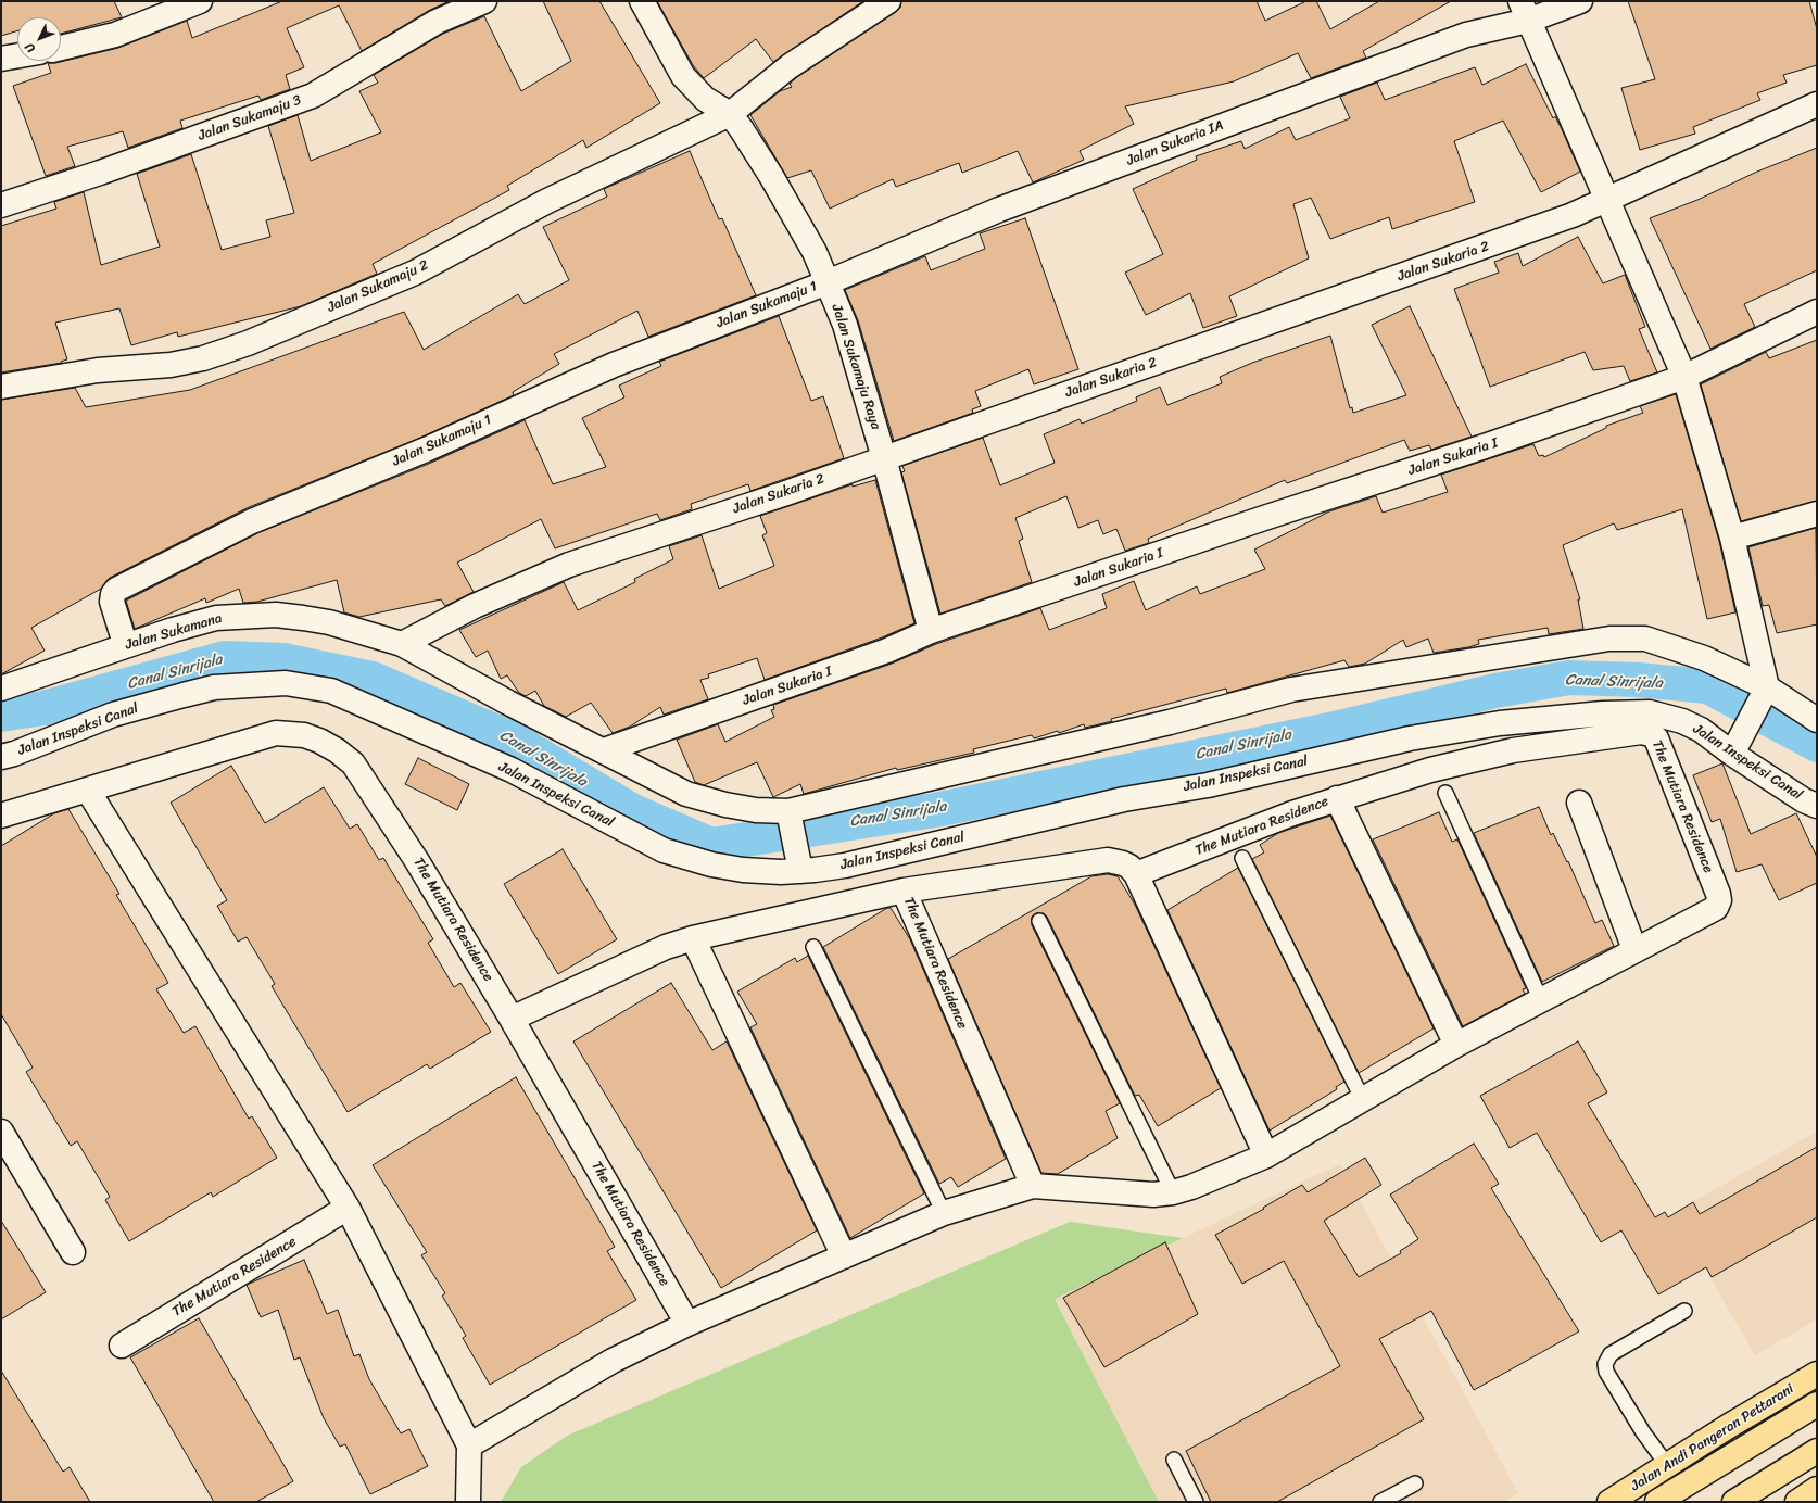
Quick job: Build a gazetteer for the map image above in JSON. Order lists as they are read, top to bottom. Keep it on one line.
{"streets":{"highway":["Jalan Andi Pangeran Pettarani"],"street":["Jalan Sukamaju 3","Jalan Sukaria IA","Jalan Sukaria 2","Jalan Sukamaju 2","Jalan Sukamaju 1","Jalan Sukamaju Raya","Jalan Sukaria I","Jalan Sukamana","Jalan Inspeksi Canal","The Mutiara Residence"]},"crossings":[["Jalan Sukaria IA","Jalan Sukamaju 1"],["Jalan Sukaria IA","Jalan Sukamaju Raya"],["Jalan Sukaria 2","Jalan Sukamaju Raya"],["Jalan Sukaria 2","Jalan Sukamana"],["Jalan Sukamaju 2","Jalan Sukamaju Raya"],["Jalan Sukamaju 1","Jalan Sukamaju Raya"],["Jalan Sukamaju 1","Jalan Sukamana"],["Jalan Sukamaju Raya","Jalan Sukaria I"],["Jalan Sukaria I","Jalan Sukamana"]],"water":["Canal Sinrijala"],"north":"bottom left"}
